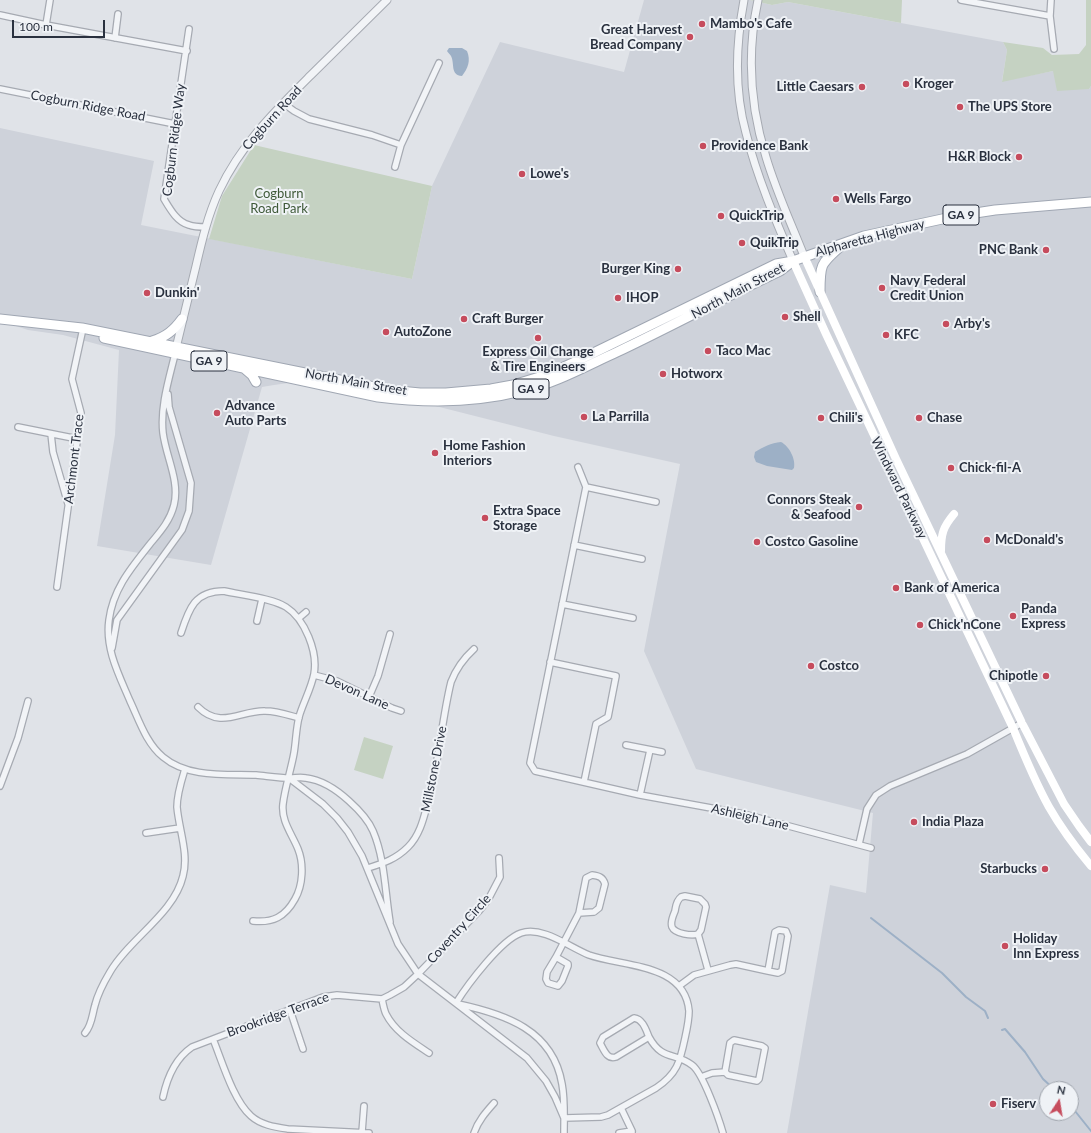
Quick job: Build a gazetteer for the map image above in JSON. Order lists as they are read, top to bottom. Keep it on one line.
{"streets":{"main road":["GA 9","Alpharetta Highway","North Main Street","Windward Parkway"],"street":["Cogburn Ridge Road","Cogburn Road","Cogburn Ridge Way","Archmont Trace","Devon Lane","Millstone Drive","Ashleigh Lane","Coventry Circle","Brookridge Terrace"]},"crossings":[["Cogburn Ridge Road","Cogburn Ridge Way"],["Cogburn Road","Cogburn Ridge Way"],["Cogburn Road","North Main Street"],["Alpharetta Highway","North Main Street"],["Alpharetta Highway","Windward Parkway"],["North Main Street","Archmont Trace"],["North Main Street","Windward Parkway"]],"parks":["Cogburn Road Park"],"places":["Mambo's Cafe","Great Harvest Bread Company","Kroger","Little Caesars","The UPS Store","Providence Bank","H&R Block","Lowe's","Wells Fargo","QuickTrip","QuikTrip","PNC Bank","Burger King","Navy Federal Credit Union","Dunkin'","IHOP","Shell","Craft Burger","Arby's","AutoZone","KFC","Express Oil Change & Tire Engineers","Taco Mac","Hotworx","Advance Auto Parts","La Parrilla","Chili's","Chase","Home Fashion Interiors","Chick-fil-A","Connors Steak & Seafood","Extra Space Storage","McDonald's","Costco Gasoline","Bank of America","Panda Express","Chick'nCone","Costco","Chipotle","India Plaza","Starbucks","Holiday Inn Express","Fiserv"],"scale_bar":"100 m","north":"top"}
